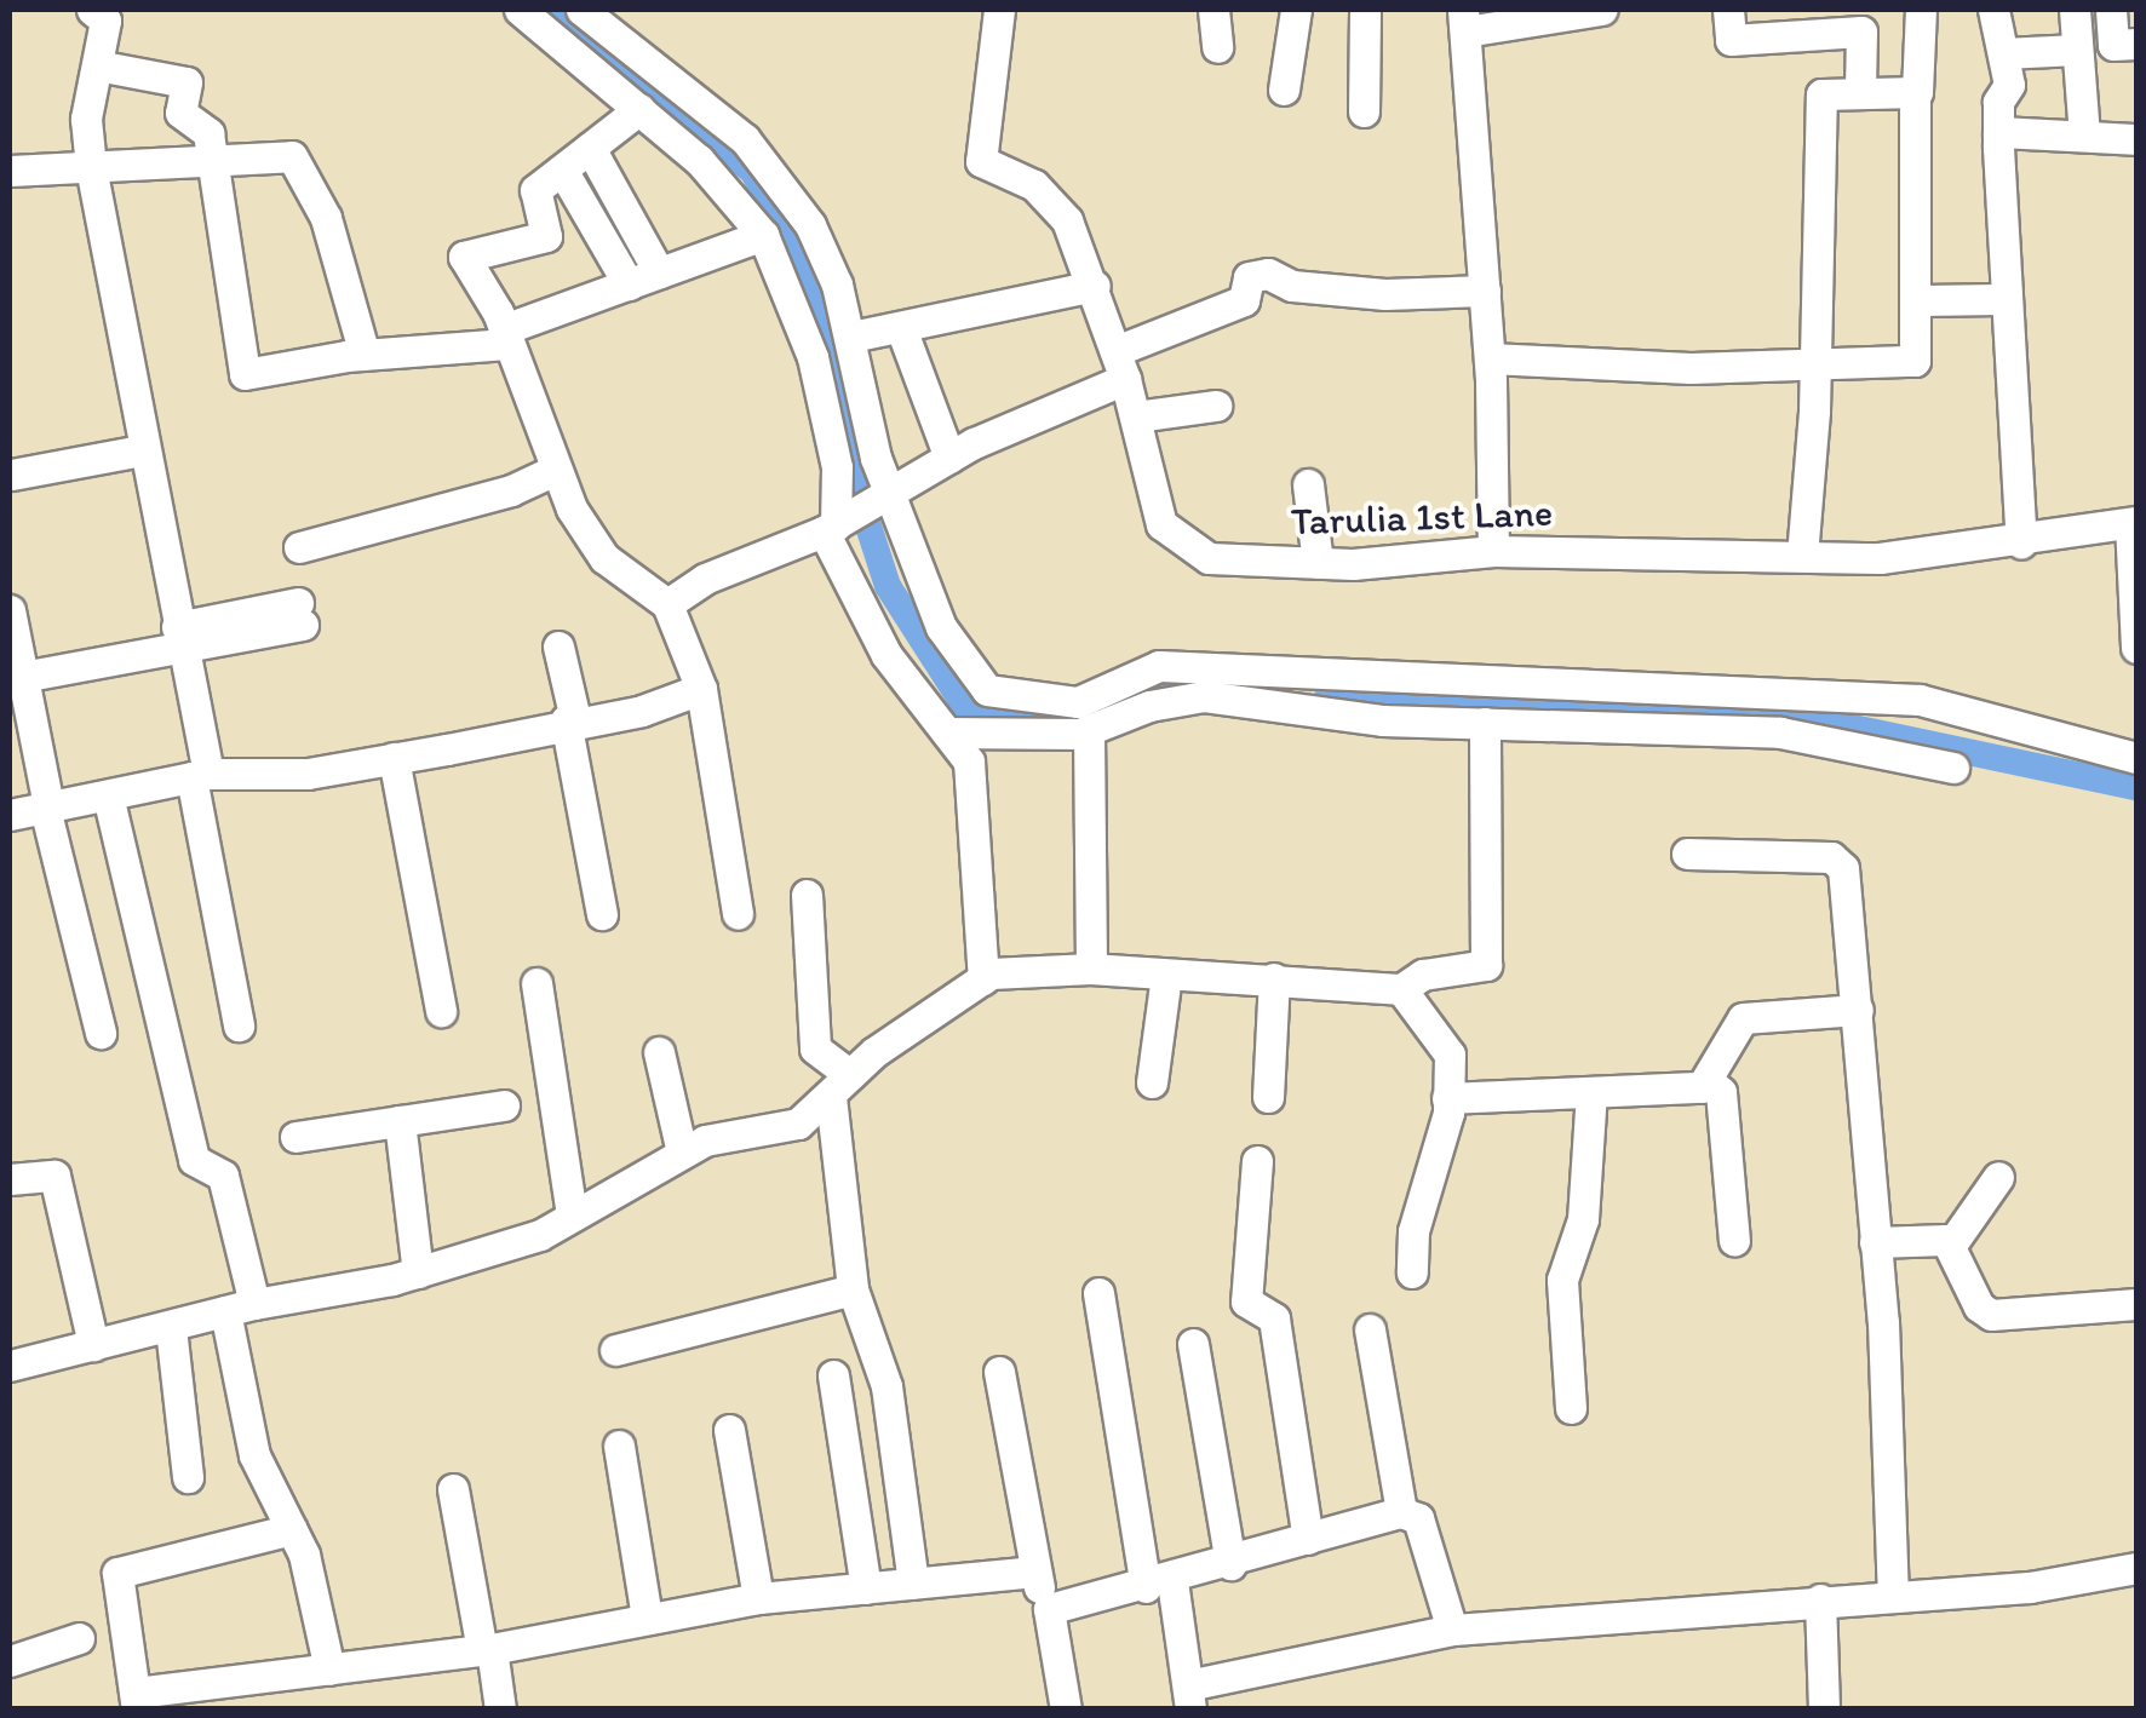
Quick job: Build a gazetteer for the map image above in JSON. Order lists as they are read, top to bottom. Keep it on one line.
{"streets":{"street":["Tarulia 1st Lane"]}}
